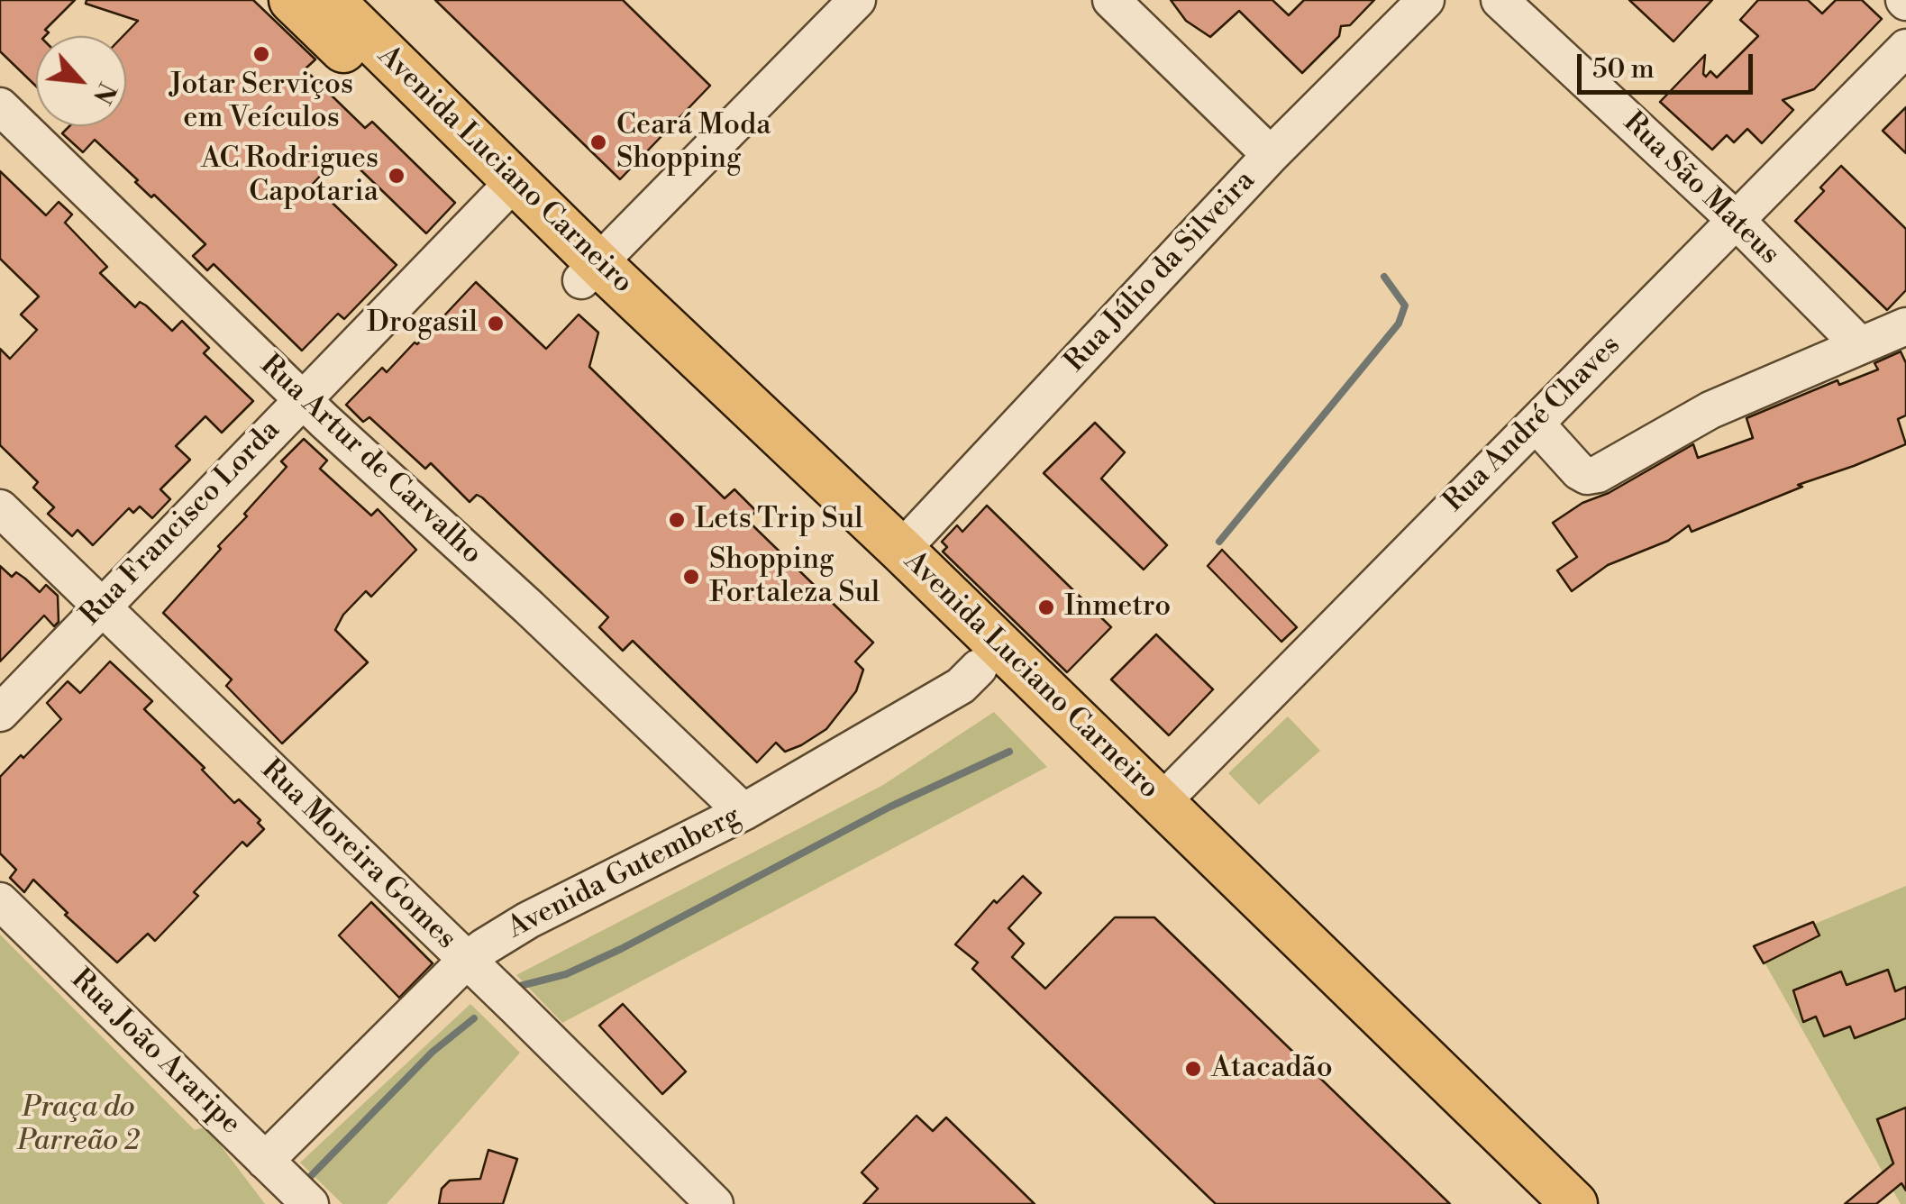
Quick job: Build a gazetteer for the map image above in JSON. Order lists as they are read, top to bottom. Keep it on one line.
{"streets":{"main road":["Avenida Luciano Carneiro"],"street":["Rua São Mateus","Rua Júlio da Silveira","Rua André Chaves","Rua Artur de Carvalho","Rua Francisco Lorda","Rua Moreira Gomes","Avenida Gutemberg","Rua João Araripe"]},"crossings":[["Avenida Luciano Carneiro","Rua Júlio da Silveira"],["Avenida Luciano Carneiro","Rua André Chaves"],["Avenida Luciano Carneiro","Rua Francisco Lorda"],["Avenida Luciano Carneiro","Avenida Gutemberg"],["Rua São Mateus","Rua André Chaves"],["Rua Artur de Carvalho","Rua Francisco Lorda"],["Rua Artur de Carvalho","Avenida Gutemberg"],["Rua Francisco Lorda","Rua Moreira Gomes"],["Rua Moreira Gomes","Avenida Gutemberg"],["Avenida Gutemberg","Rua João Araripe"]],"parks":["Praça do Parreão 2"],"places":["Jotar Serviços em Veículos","Ceará Moda Shopping","AC Rodrigues Capotaria","Drogasil","Lets Trip Sul","Shopping Fortaleza Sul","Inmetro","Atacadão"],"scale_bar":"50 m","north":"bottom right"}
